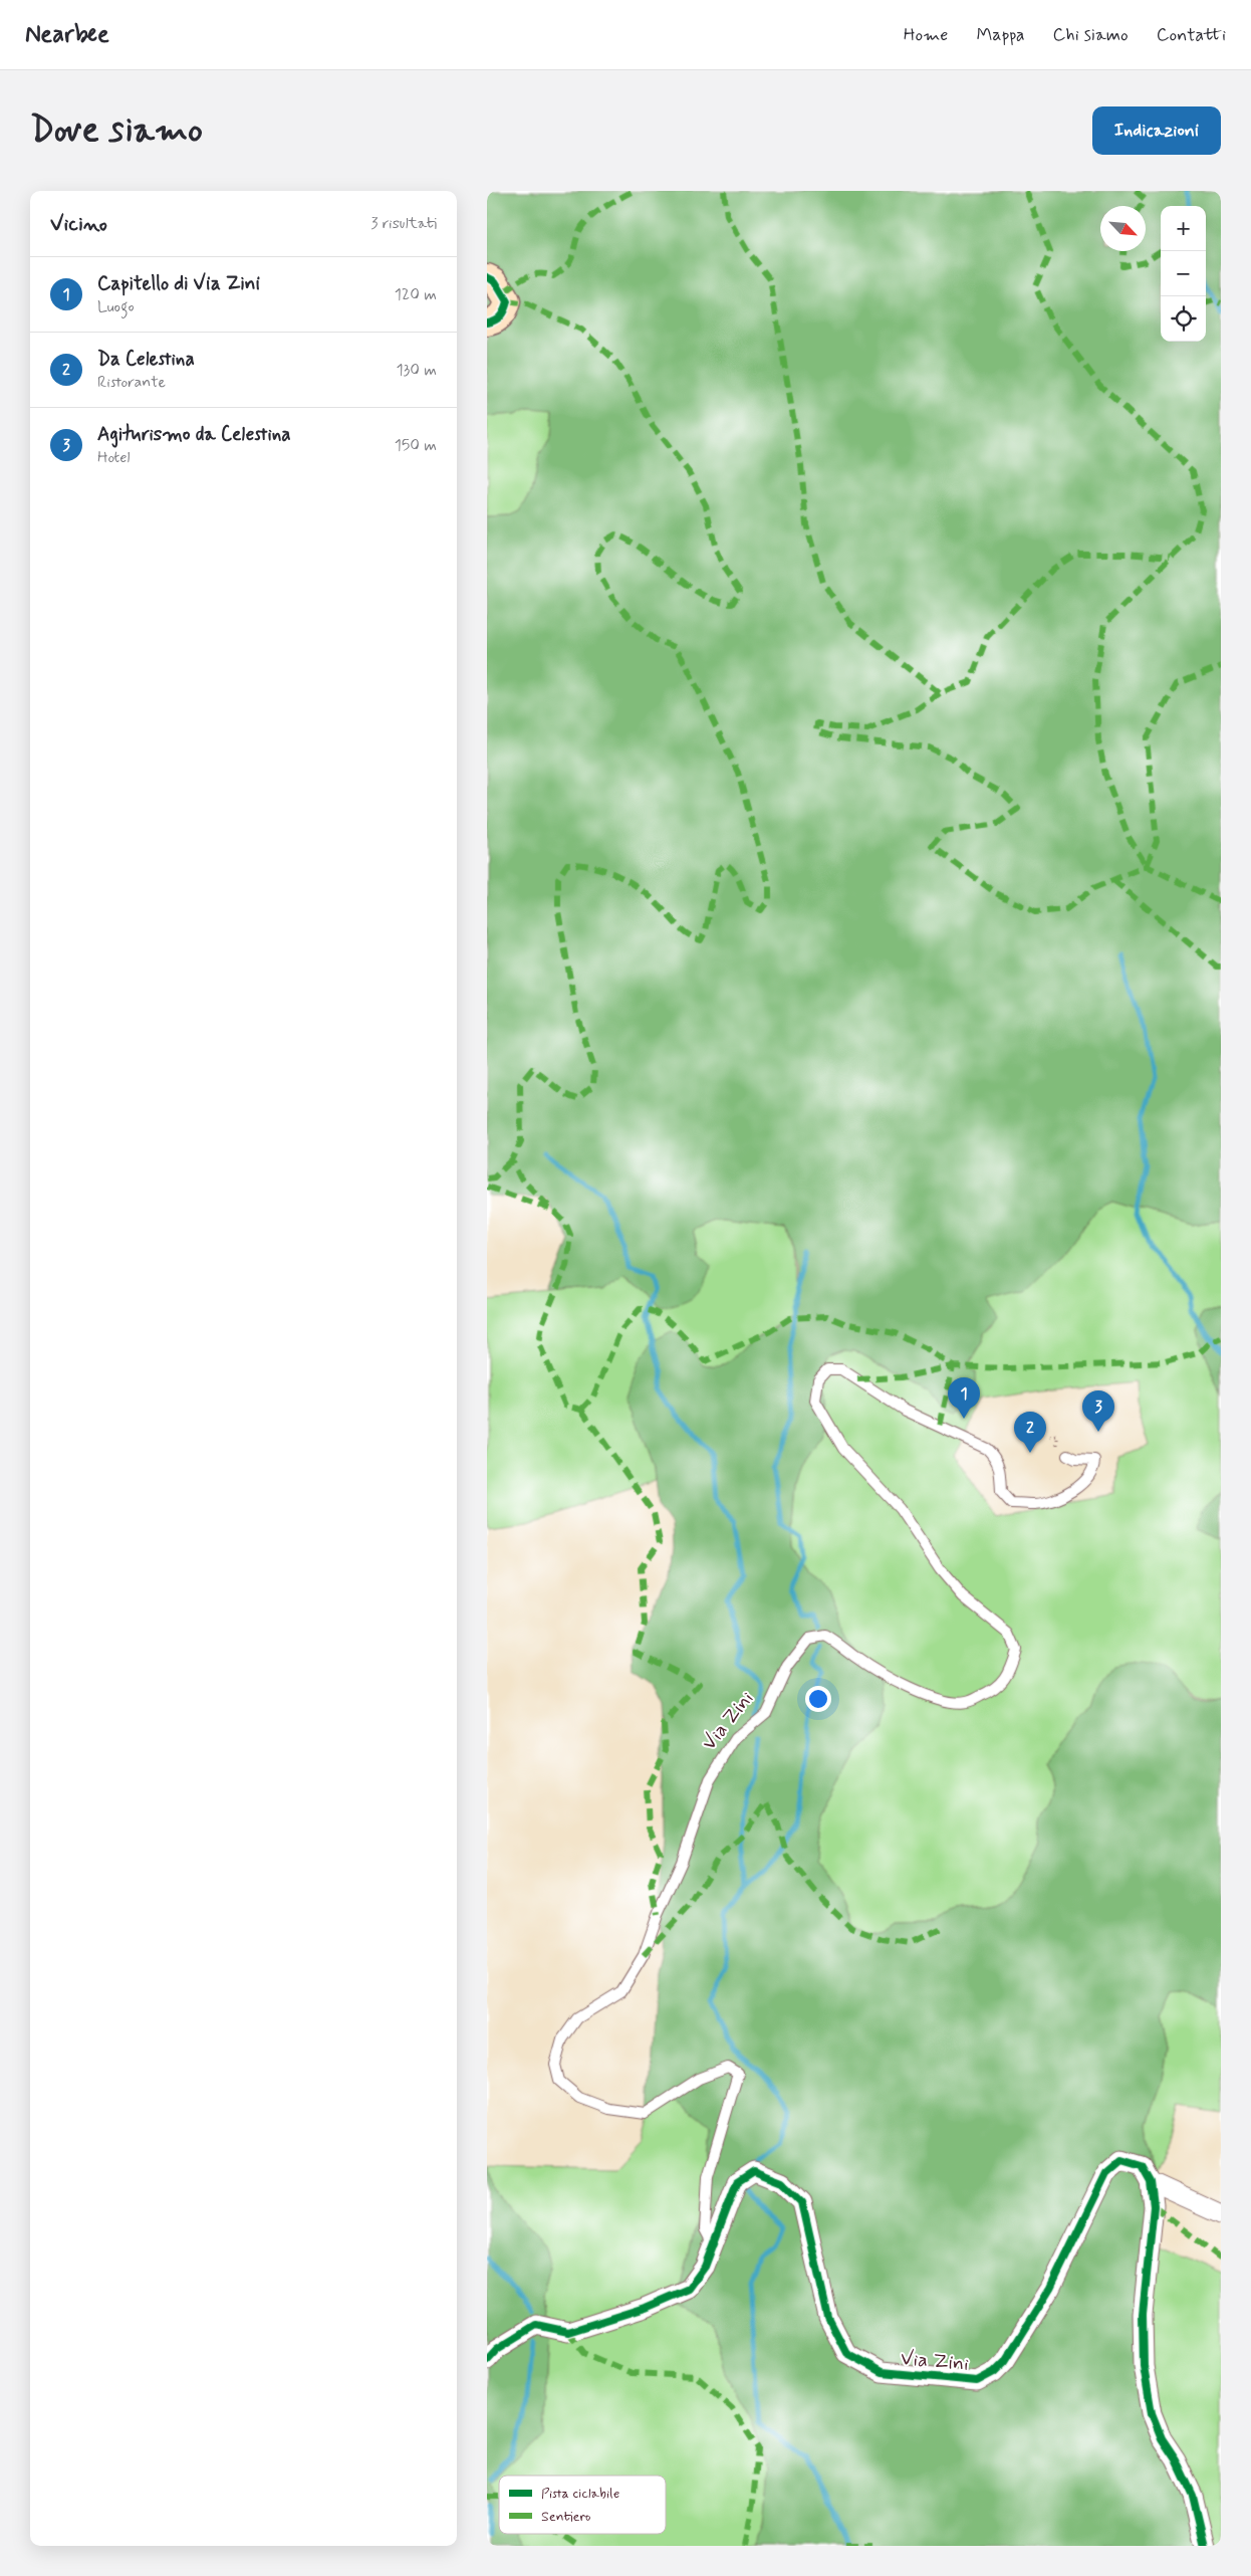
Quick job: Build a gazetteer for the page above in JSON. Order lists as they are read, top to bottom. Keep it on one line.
{"streets":{"street":["Via Zini"]},"legend":["Pista ciclabile","Sentiero"],"north":"bottom right","page":{"header":"Nearbee","nav":["Home","Mappa","Chi siamo","Contatti"],"buttons":"Indicazioni","title":"Dove siamo","heading":["Vicino","3 risultati"],"map_buttons":["+","−"],"list":[{"mark":"1","name":"Capitello di Via Zini","note":"Luogo","value":"120 m"},{"mark":"2","name":"Da Celestina","note":"Ristorante","value":"130 m"},{"mark":"3","name":"Agiturismo da Celestina","note":"Hotel","value":"150 m"}],"pins":["1","3","2"]}}
